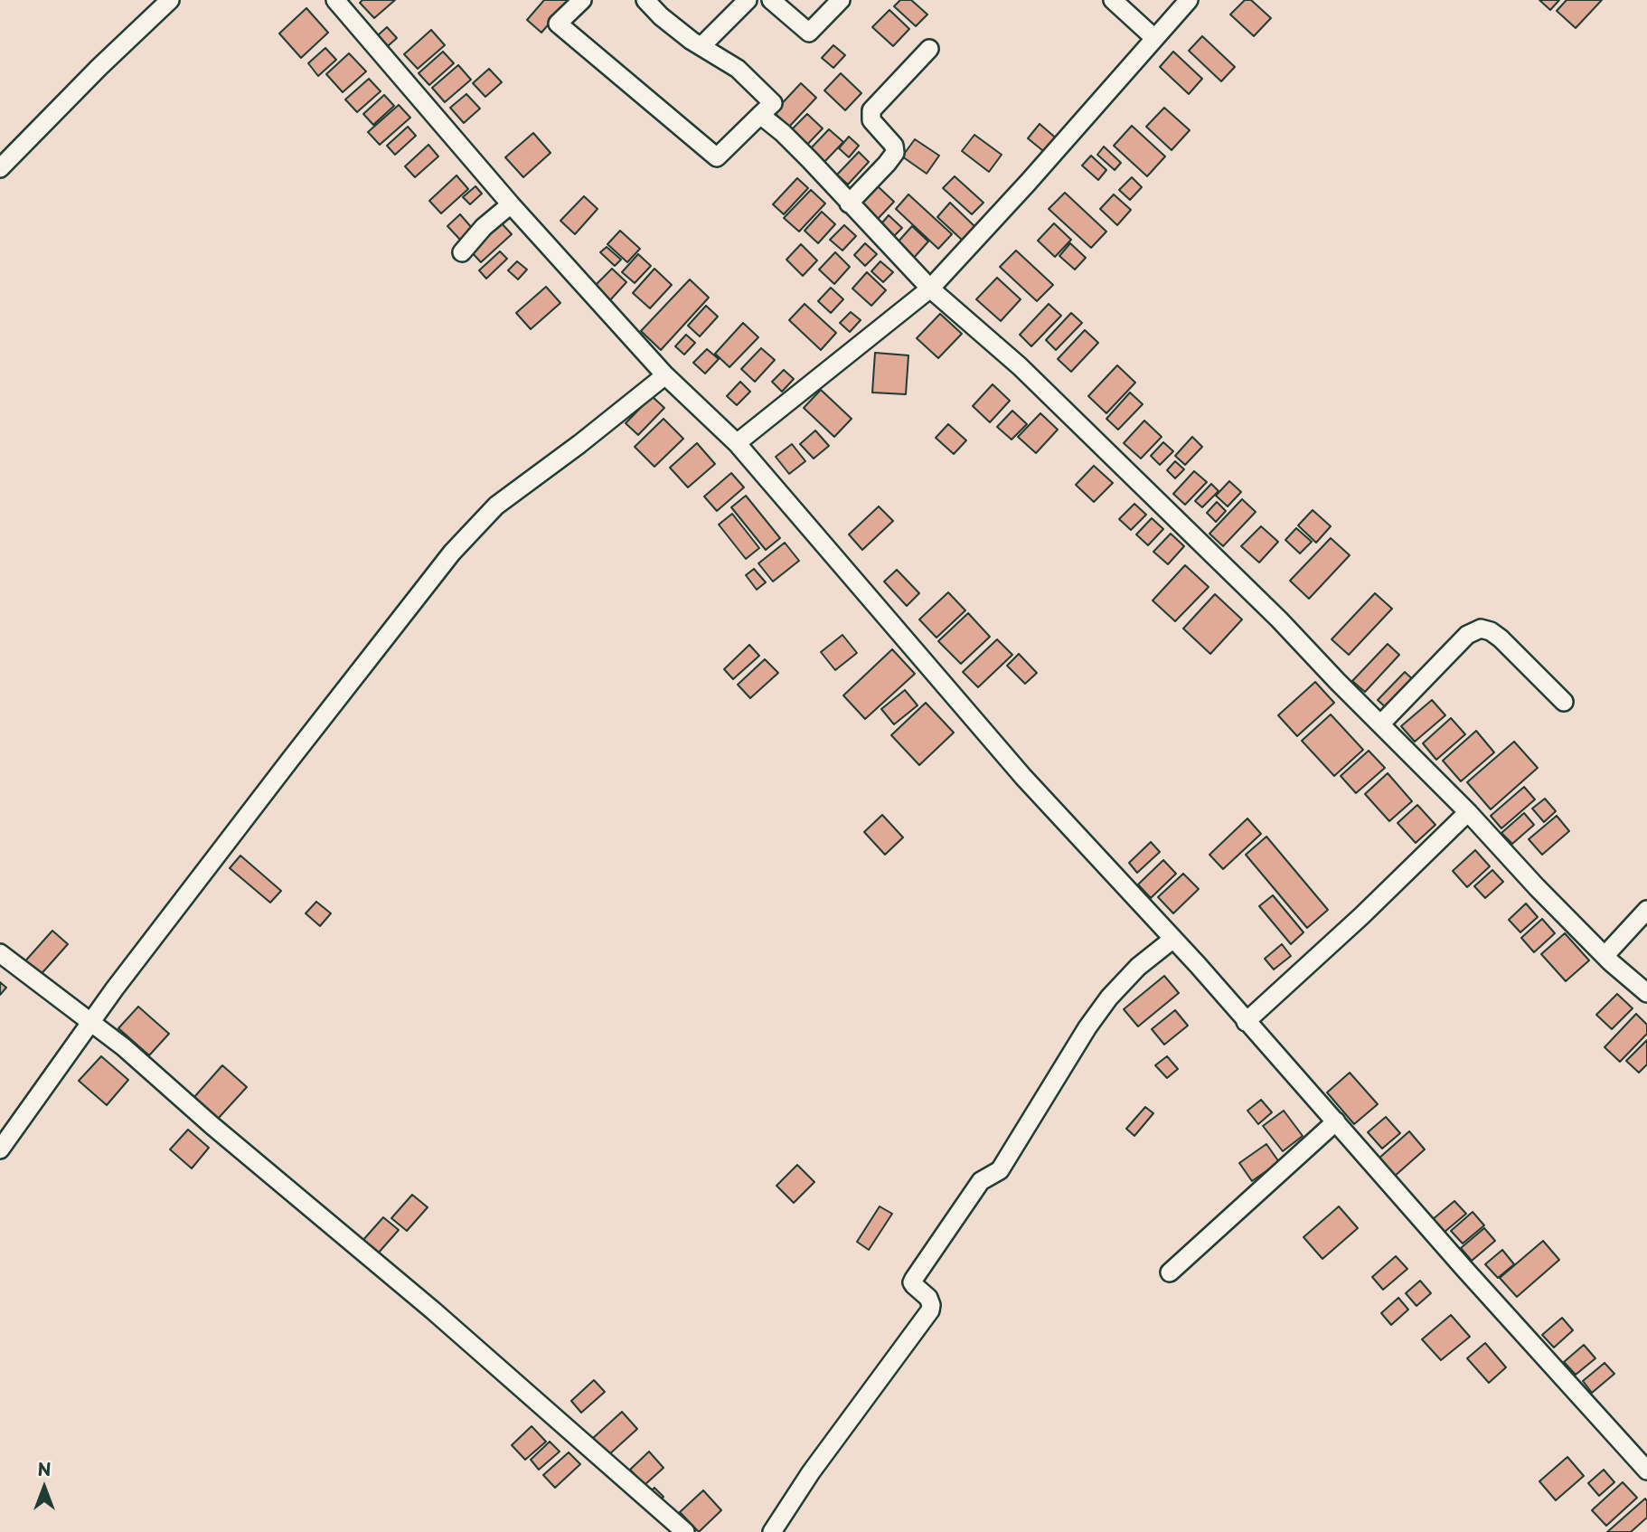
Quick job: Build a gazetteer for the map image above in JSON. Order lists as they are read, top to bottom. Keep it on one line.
{"north":"top"}
